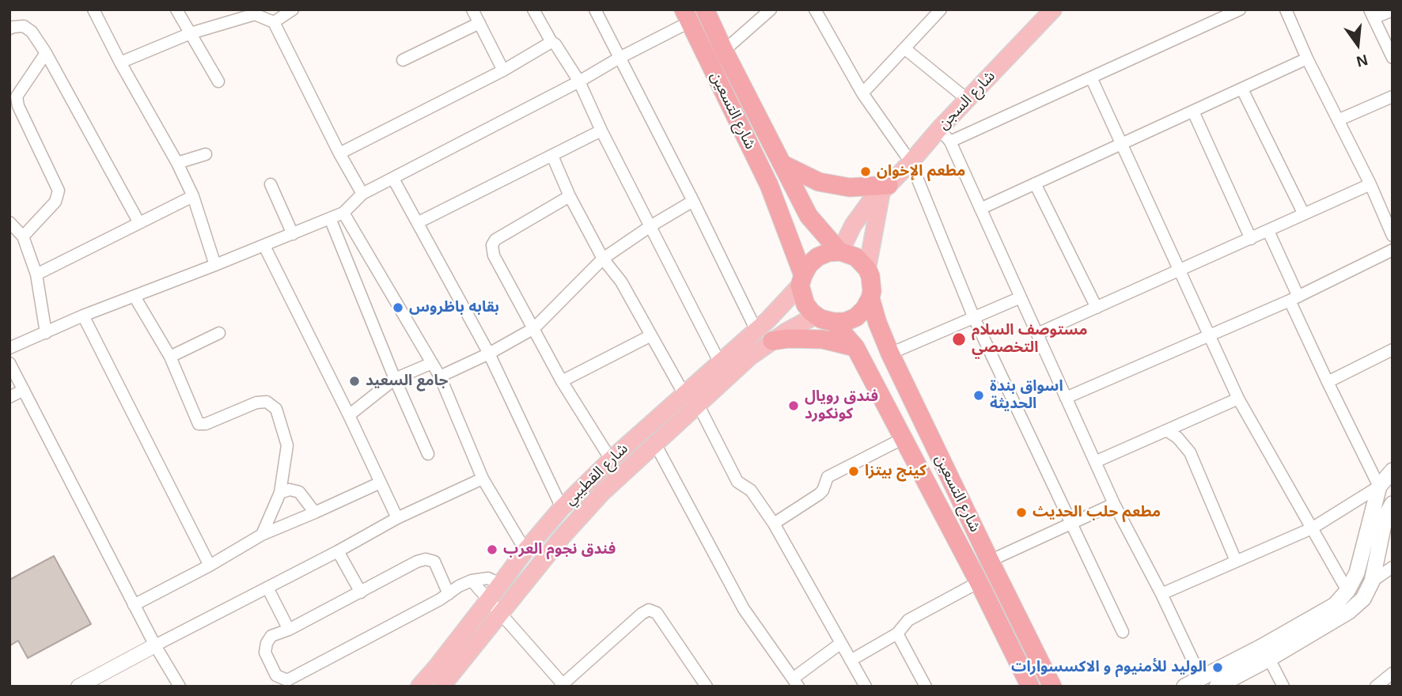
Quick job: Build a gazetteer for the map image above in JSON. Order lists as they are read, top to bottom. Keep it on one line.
{"streets":{"highway":["شارع التسعين"],"main road":["شارع السجن","شارع القطيبي"]},"crossings":[["شارع السجن","شارع التسعين"],["شارع السجن","شارع القطيبي"],["شارع التسعين","شارع القطيبي"]],"places":["مطعم الإخوان","بقابه باظروس","مستوصف السلام التخصصي","جامع السعيد","اسواق بندة الحديثة","فندق رويال كونكورد","كينج بيتزا","مطعم حلب الحديث","فندق نجوم العرب","الوليد للأمنيوم و الاكسسوارات"],"north":"bottom"}
